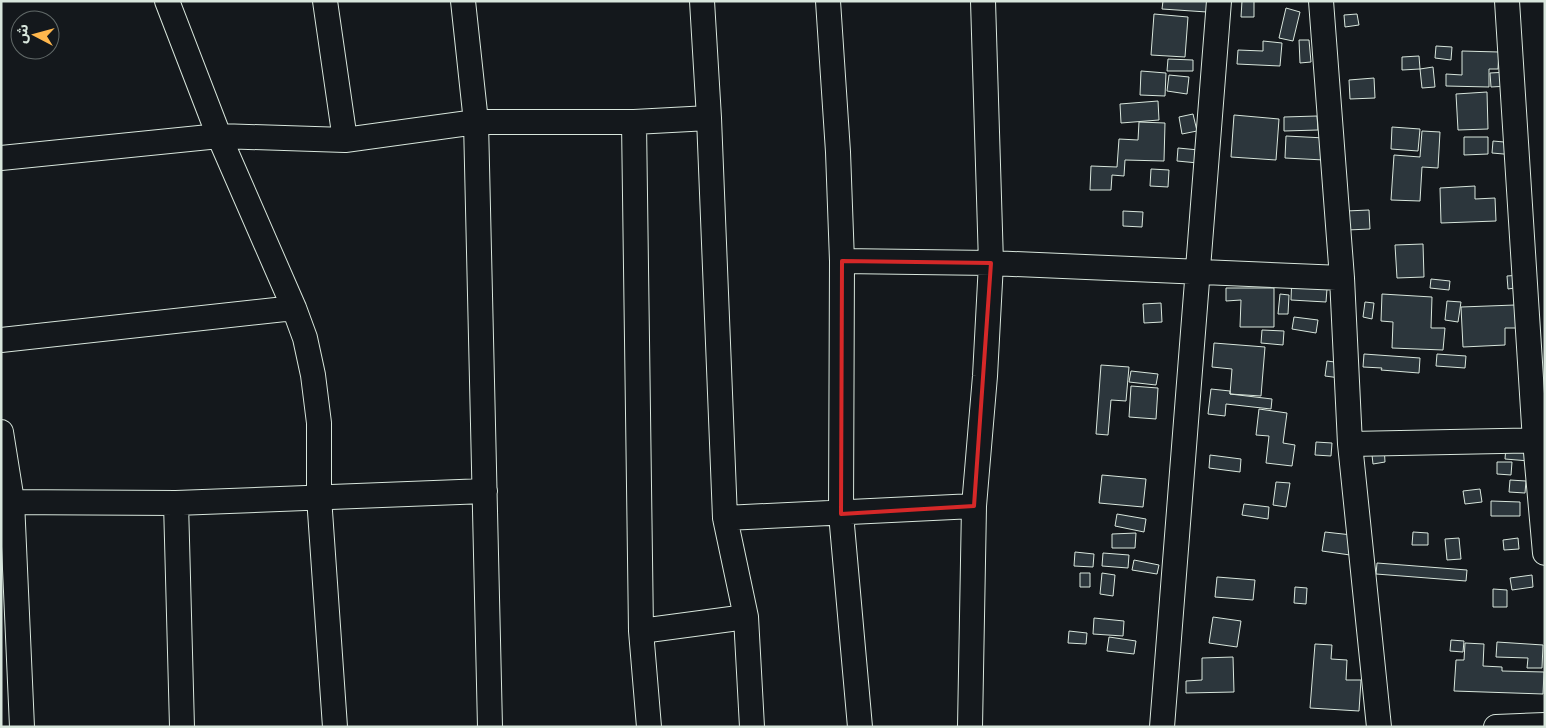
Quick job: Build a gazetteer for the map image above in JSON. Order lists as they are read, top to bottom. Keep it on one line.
{"north":"left"}
